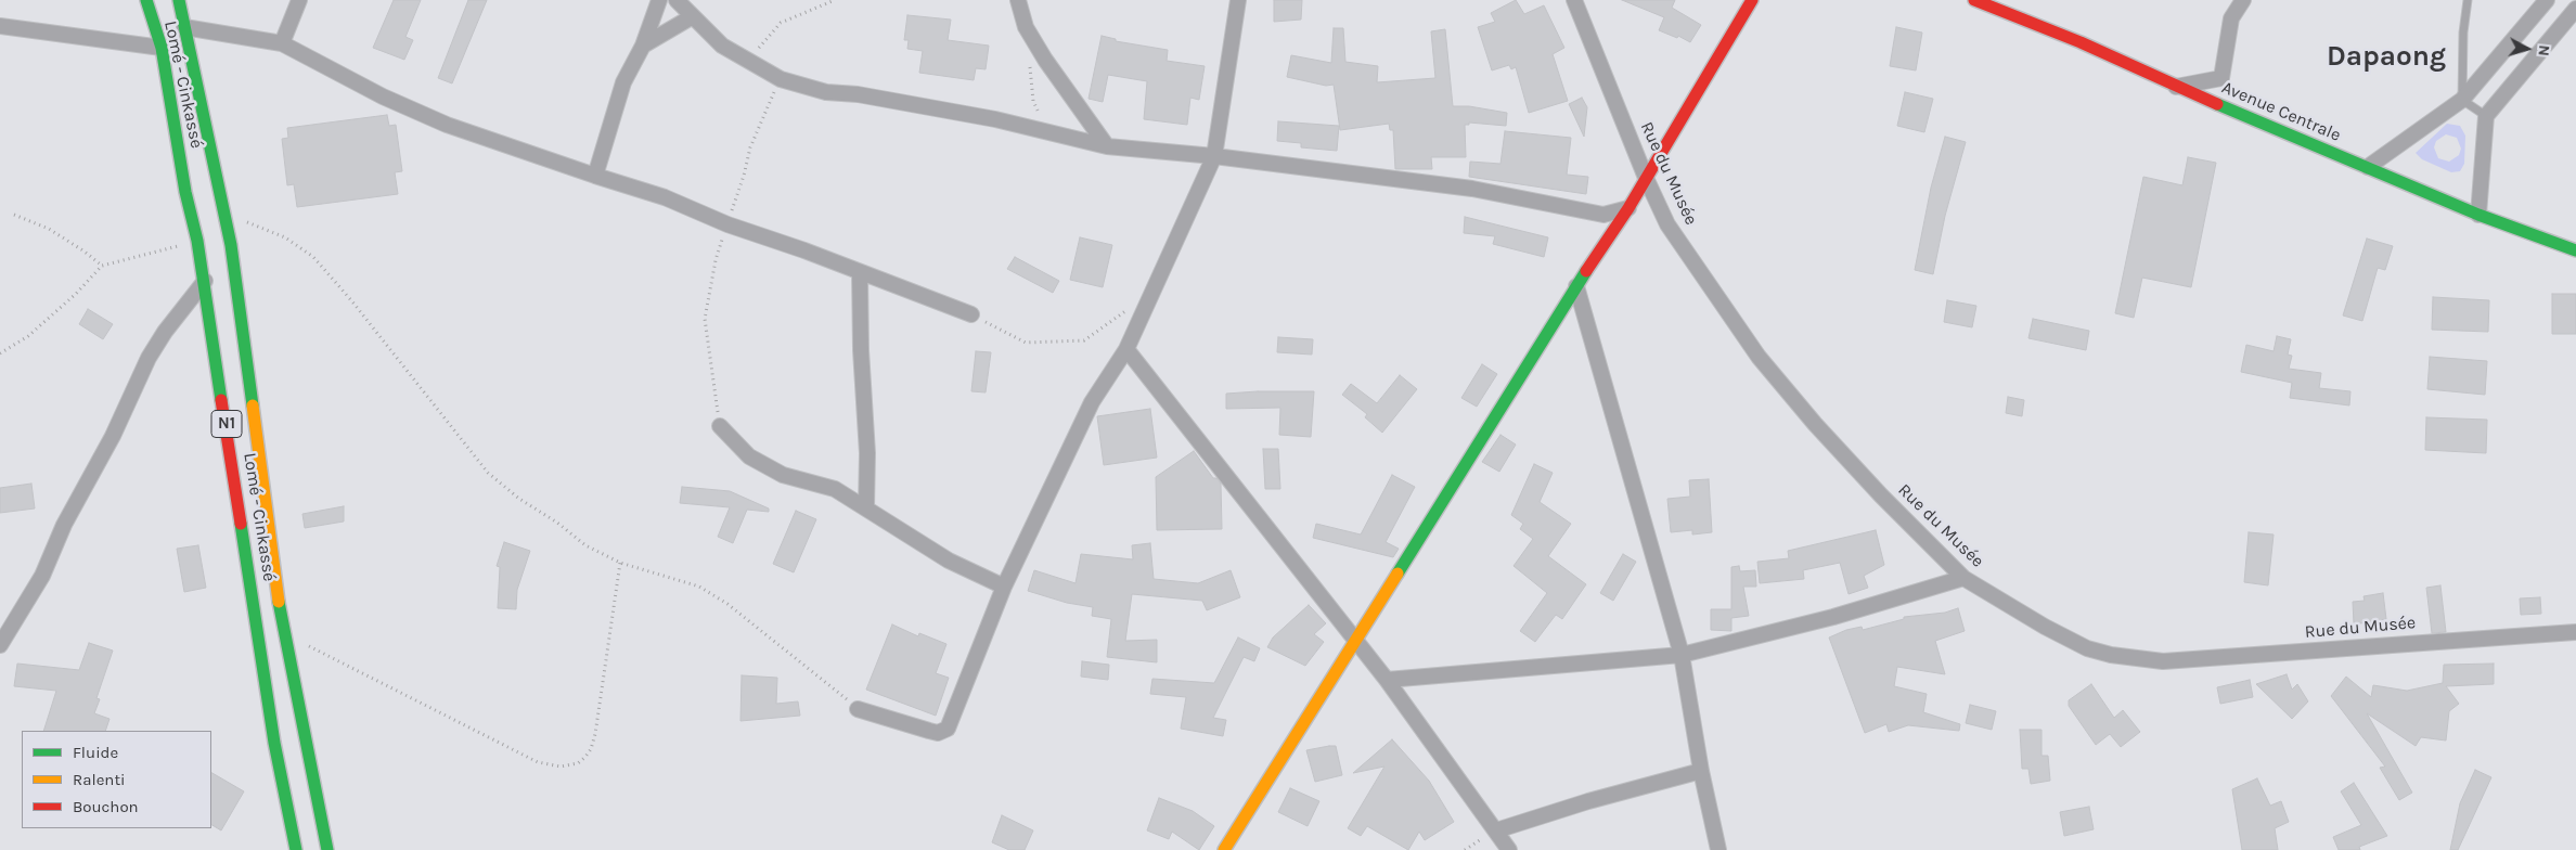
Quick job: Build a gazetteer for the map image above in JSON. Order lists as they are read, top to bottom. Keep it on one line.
{"streets":{"main road":["Lomé - Cinkassé","Avenue Centrale","N1"],"street":["Rue du Musée"]},"districts":["Dapaong"],"legend":["Fluide","Ralenti","Bouchon"],"north":"right"}
